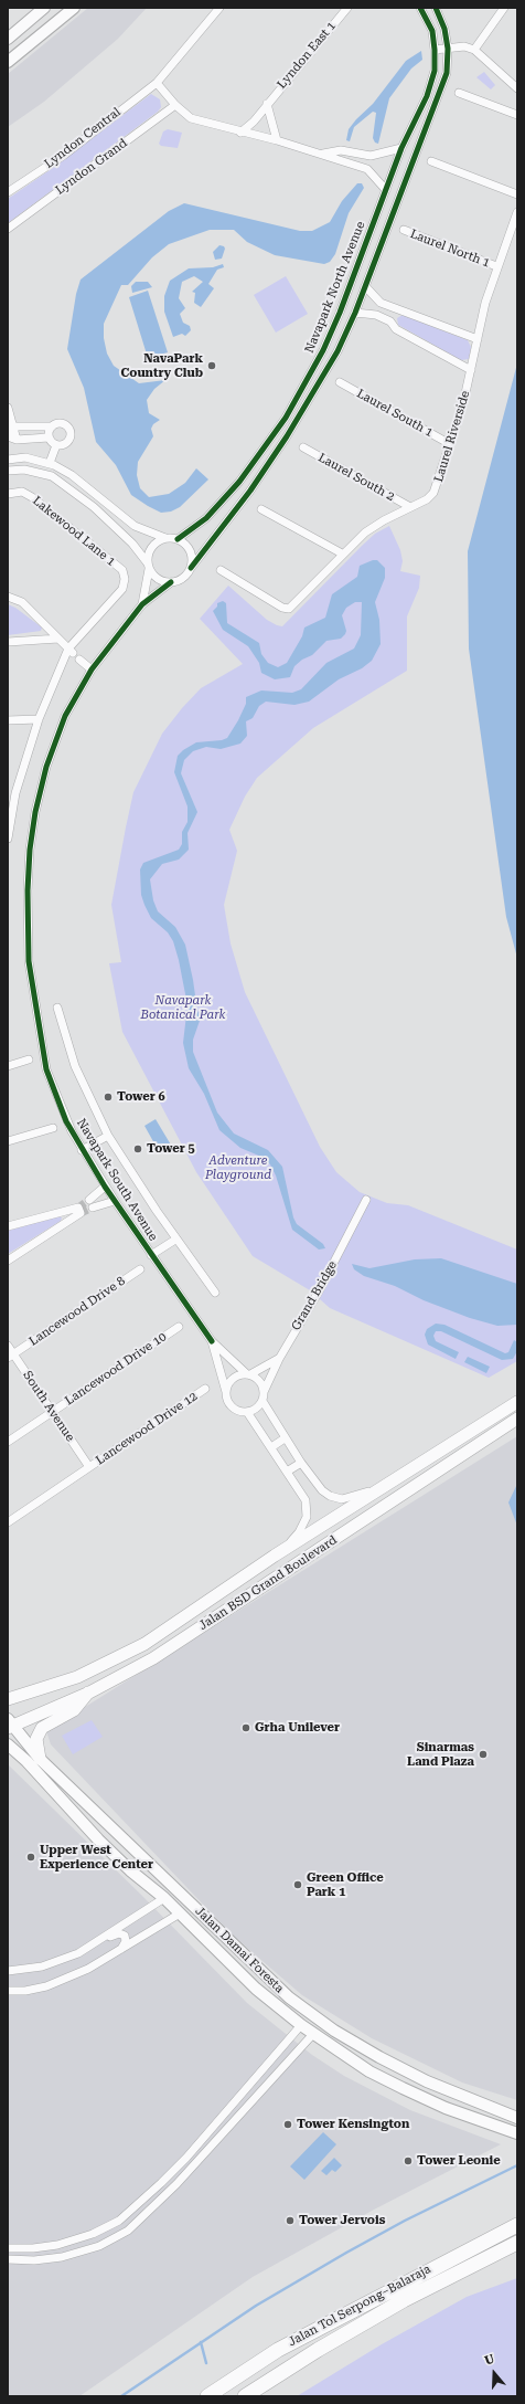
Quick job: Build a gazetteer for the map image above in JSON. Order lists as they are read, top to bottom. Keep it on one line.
{"streets":{"highway":["Jalan Tol Serpong–Balaraja"],"main road":["Jalan BSD Grand Boulevard","Jalan Damai Foresta"],"street":["Lyndon East 1","Lyndon Central","Lyndon Grand","Laurel North 1","Navapark North Avenue","Laurel South 1","Laurel Riverside","Laurel South 2","Lakewood Lane 1","Navapark South Avenue","Grand Bridge","Lancewood Drive 8","Lancewood Drive 10","South Avenue","Lancewood Drive 12"]},"crossings":[["Laurel North 1","Laurel Riverside"],["Navapark North Avenue","Navapark South Avenue"],["Laurel South 1","Laurel Riverside"],["Laurel Riverside","Laurel South 2"],["Navapark South Avenue","Grand Bridge"],["Lancewood Drive 8","South Avenue"],["Lancewood Drive 10","South Avenue"],["South Avenue","Lancewood Drive 12"],["Jalan BSD Grand Boulevard","Jalan Damai Foresta"]],"parks":["Navapark Botanical Park","Adventure Playground"],"places":["NavaPark Country Club","Tower 6","Tower 5","Grha Unilever","Sinarmas Land Plaza","Upper West Experience Center","Green Office Park 1","Tower Kensington","Tower Leonie","Tower Jervois"],"north":"top"}
